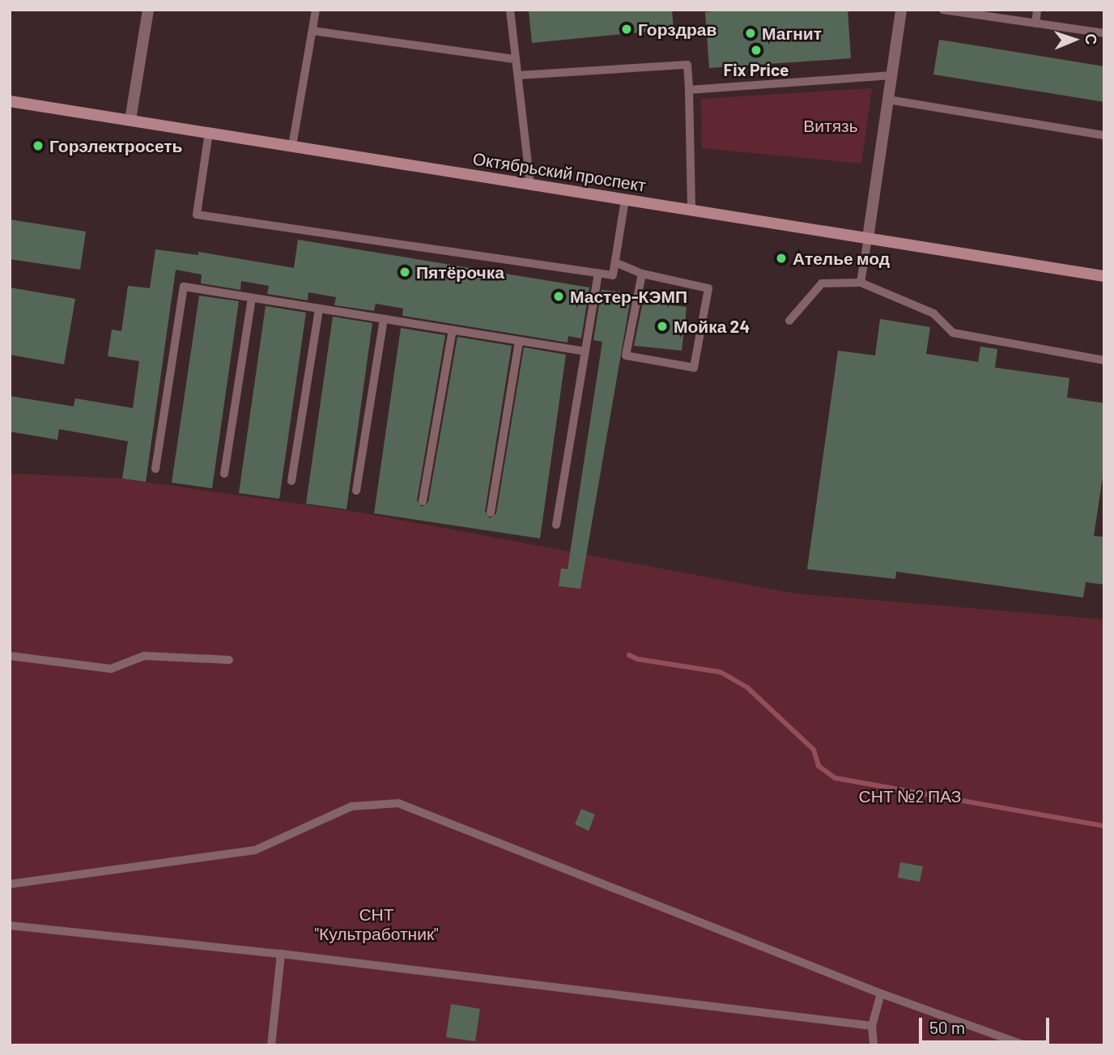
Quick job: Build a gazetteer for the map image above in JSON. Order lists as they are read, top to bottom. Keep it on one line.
{"streets":{"main road":["Октябрьский проспект"]},"parks":["Витязь","СНТ №2 ПАЗ","СНТ \"Культработник\""],"places":["Горздрав","Магнит","Fix Price","Горэлектросеть","Ателье мод","Пятёрочка","Мастер-КЭМП","Мойка 24"],"scale_bar":"50 m","north":"right"}
